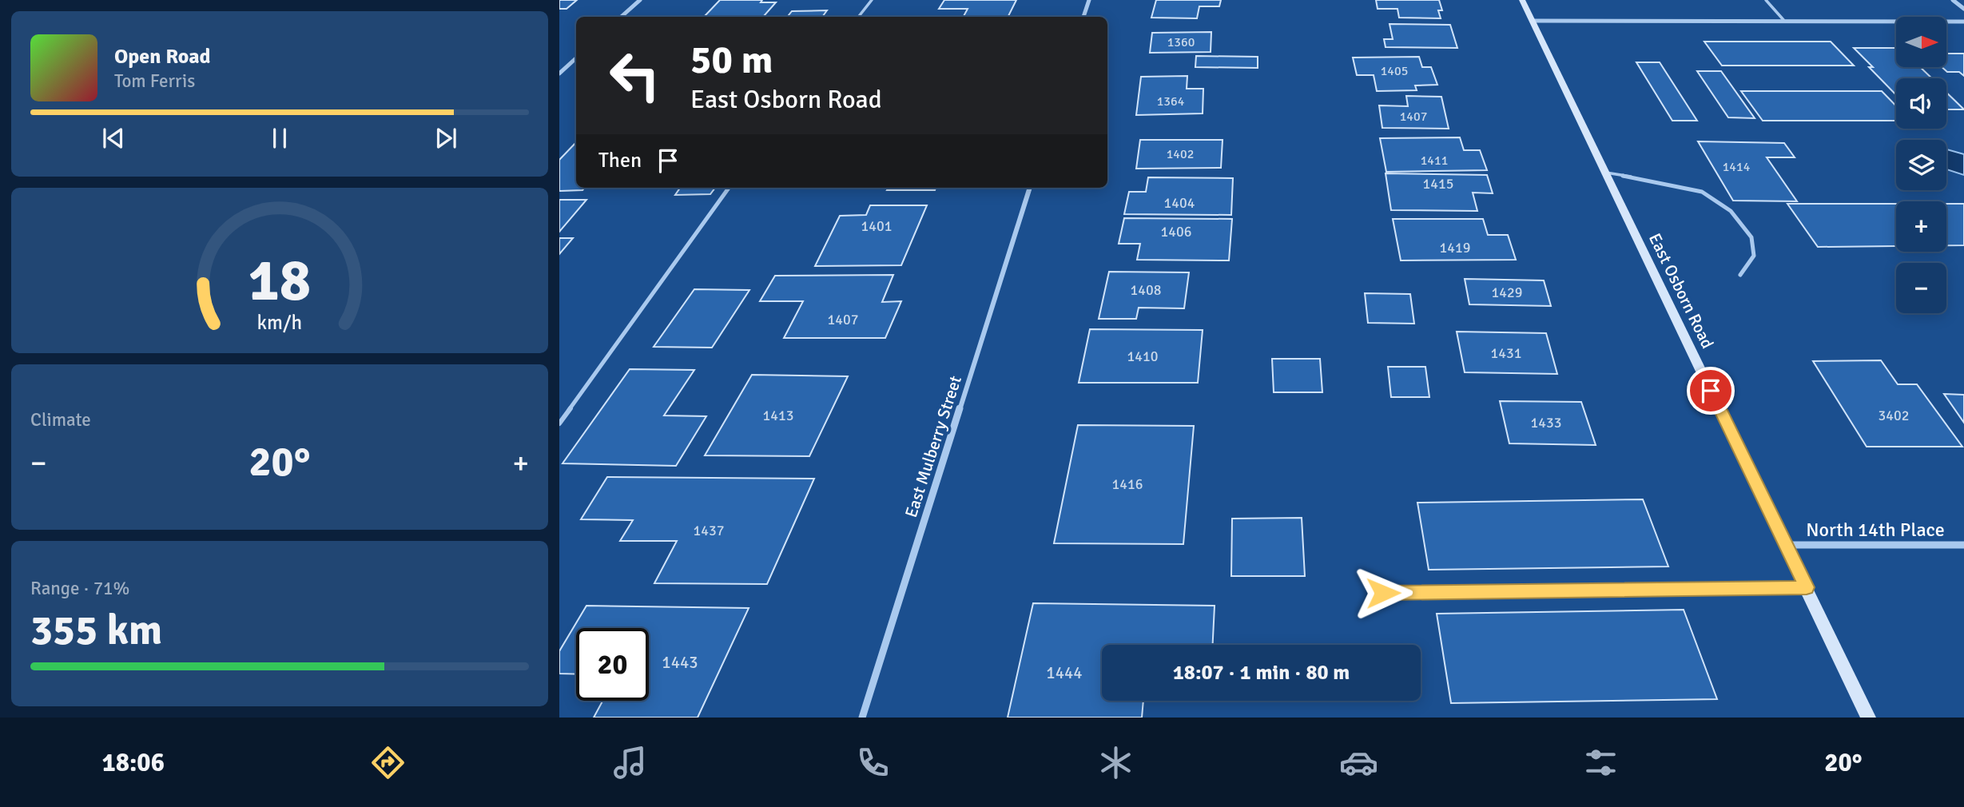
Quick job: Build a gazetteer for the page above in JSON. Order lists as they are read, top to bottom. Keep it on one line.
{"streets":{"main road":["East Osborn Road"],"street":["East Mulberry Street","North 14th Place"]},"crossings":[["East Osborn Road","North 14th Place"]],"house_numbers":["1360","1405","1364","1407","1402","1411","1414","1415","1404","1401","1406","1419","1408","1429","1407","1431","1410","1413","3402","1433","1416","1437","1443","1444"],"north":"right","page":{"map_buttons":["+","−"],"turn":["50 m","East Osborn Road"],"song":["Open Road","Tom Ferris"],"then":"Then","tile":["Climate",["Range · 71%","355 km"]],"heat":["−","20°","+"],"limit":"20","trip":"18:07 · 1 min · 80 m","tabs":["18:06","20°"],"gauge":["18","km/h"]}}
